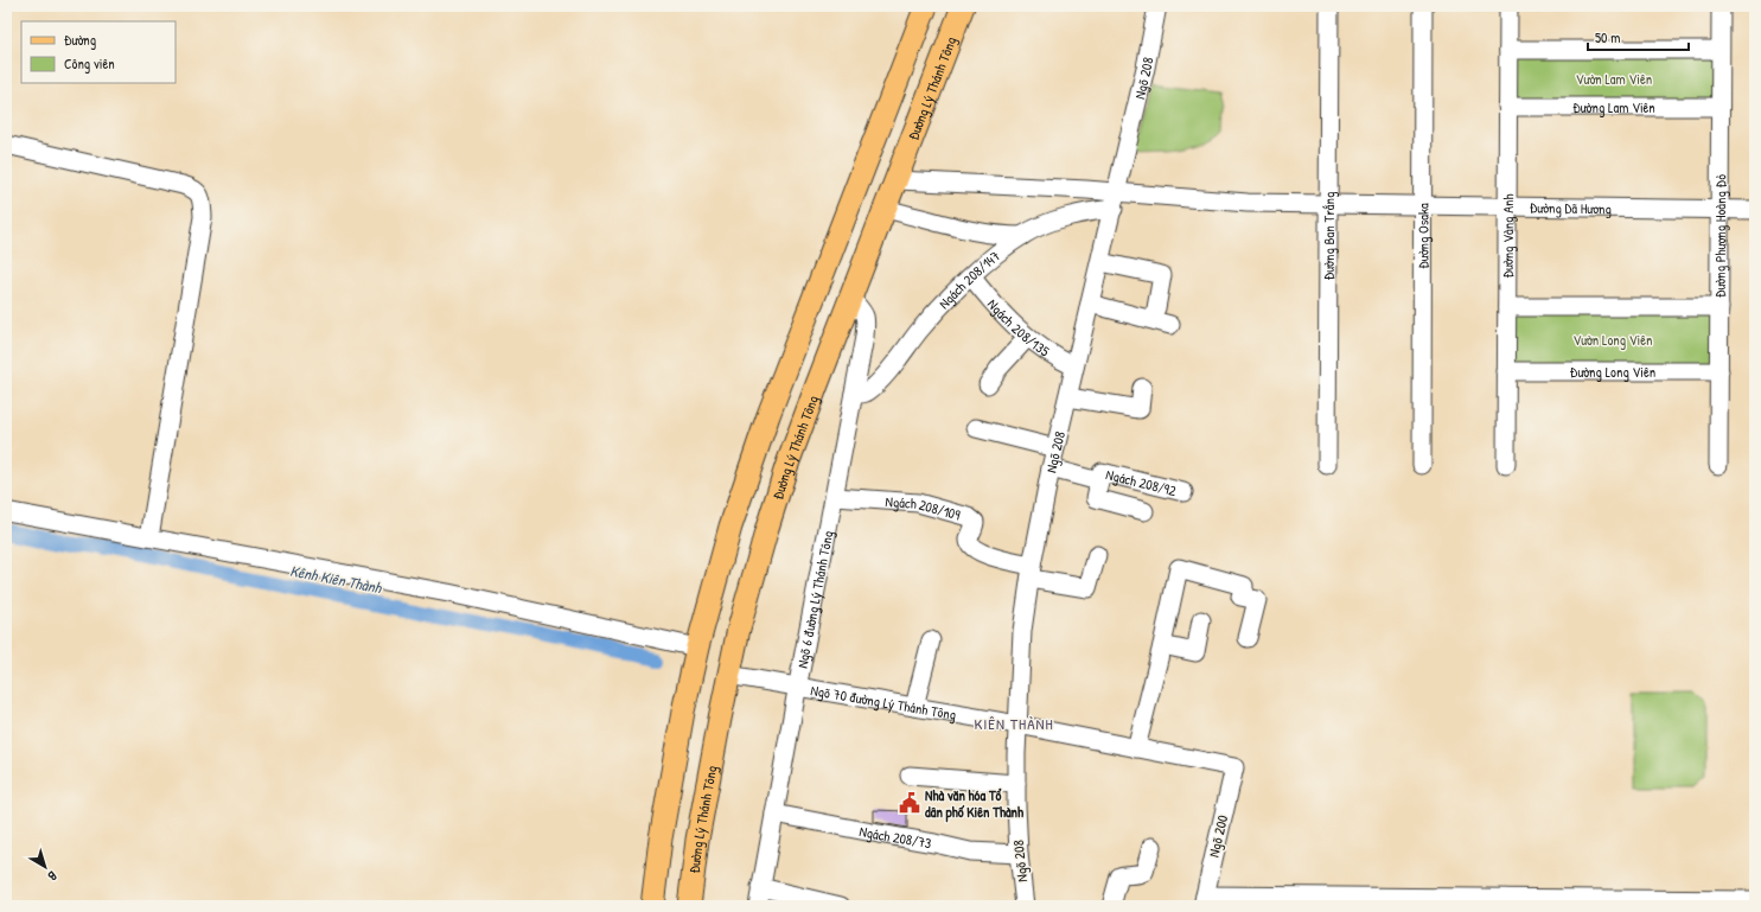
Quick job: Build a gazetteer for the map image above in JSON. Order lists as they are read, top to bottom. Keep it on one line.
{"streets":{"main road":["Đường Lý Thánh Tông"],"street":["Ngõ 208","Đường Lam Viên","Đường Dã Hương","Đường Ban Trắng","Đường Osaka","Đường Vàng Anh","Đường Phượng Hoàng Đỏ","Ngách 208/147","Ngách 208/135","Đường Long Viên","Ngách 208/92","Ngách 208/109","Ngõ 6 đường Lý Thánh Tông","Ngõ 70 đường Lý Thánh Tông","Ngách 208/73","Ngõ 200"]},"crossings":[["Ngõ 208","Đường Dã Hương"],["Ngõ 208","Ngách 208/147"],["Ngõ 208","Ngách 208/135"],["Ngõ 208","Ngách 208/92"],["Ngõ 208","Ngách 208/109"],["Ngõ 208","Ngõ 70 đường Lý Thánh Tông"],["Ngõ 208","Ngách 208/73"],["Đường Lý Thánh Tông","Ngõ 6 đường Lý Thánh Tông"],["Đường Lý Thánh Tông","Ngõ 70 đường Lý Thánh Tông"],["Đường Lam Viên","Đường Vàng Anh"],["Đường Lam Viên","Đường Phượng Hoàng Đỏ"],["Đường Dã Hương","Đường Ban Trắng"],["Đường Dã Hương","Đường Osaka"],["Đường Dã Hương","Đường Vàng Anh"],["Đường Dã Hương","Đường Phượng Hoàng Đỏ"],["Đường Dã Hương","Ngách 208/147"],["Đường Vàng Anh","Đường Long Viên"],["Đường Phượng Hoàng Đỏ","Đường Long Viên"],["Ngách 208/147","Ngách 208/135"],["Ngách 208/147","Ngõ 6 đường Lý Thánh Tông"],["Ngách 208/109","Ngõ 6 đường Lý Thánh Tông"],["Ngõ 6 đường Lý Thánh Tông","Ngõ 70 đường Lý Thánh Tông"],["Ngõ 6 đường Lý Thánh Tông","Ngách 208/73"],["Ngõ 70 đường Lý Thánh Tông","Ngõ 200"]],"districts":["KIÊN THÀNH"],"water":["Kênh Kiên Thành"],"parks":["Vườn Lam Viên","Vườn Long Viên"],"places":{"public building":["Nhà văn hóa Tổ dân phố Kiên Thành"]},"legend":["Đường","Công viên"],"scale_bar":"50 m","north":"bottom right"}
